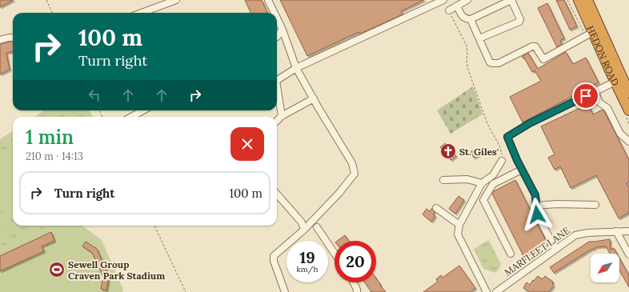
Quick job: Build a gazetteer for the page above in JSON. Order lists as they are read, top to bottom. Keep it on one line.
{"streets":{"highway":["HEDON ROAD"],"street":["MARFLEET LANE"]},"places":{"church":["St. Giles'"],"sports":["Sewell Group Craven Park Stadium"]},"north":"bottom left","page":{"turn":["100 m","Turn right"],"heading":["1 min","210 m · 14:13"],"list":[{"name":"Turn right","value":"100 m"}],"speed":"19 km/h","limit":"20"}}
